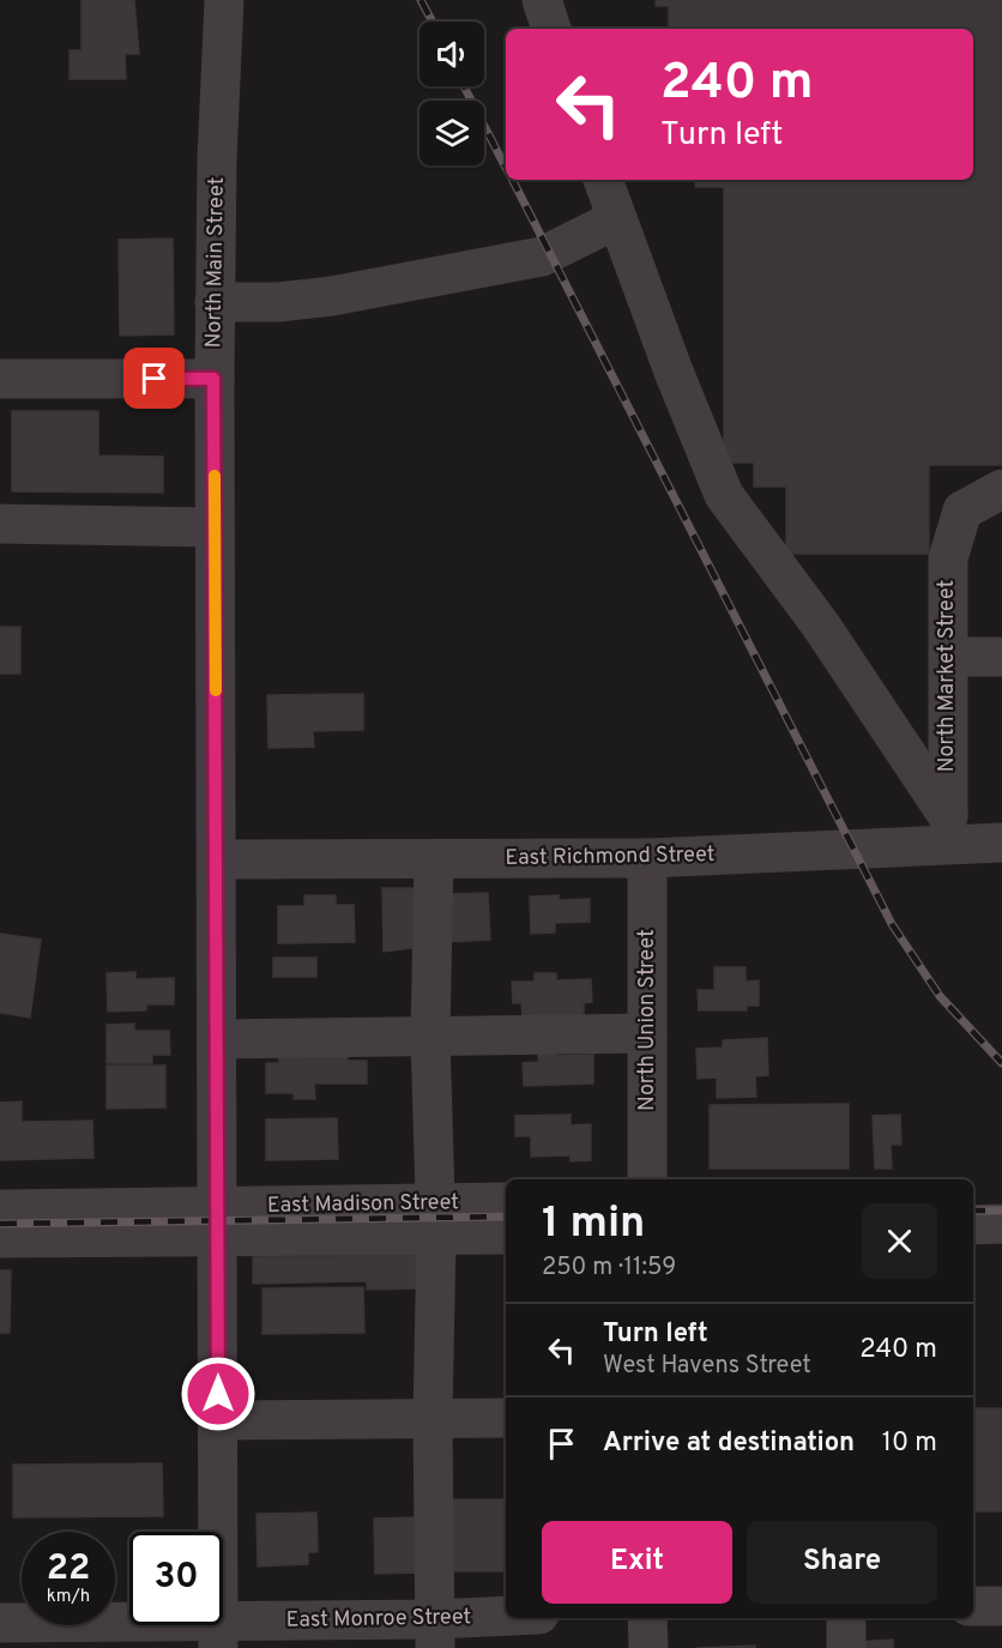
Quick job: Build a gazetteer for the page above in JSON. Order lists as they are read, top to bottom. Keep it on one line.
{"streets":{"street":["North Main Street","North Market Street","East Richmond Street","North Union Street","East Madison Street","East Monroe Street"]},"crossings":[["North Main Street","East Richmond Street"],["North Main Street","East Madison Street"],["North Main Street","East Monroe Street"],["North Market Street","East Richmond Street"],["East Richmond Street","North Union Street"]],"page":{"turn":["240 m","Turn left"],"heading":["1 min","250 m · 11:59"],"list":[{"name":"Turn left","note":"West Havens Street","value":"240 m"},{"name":"Arrive at destination","value":"10 m"}],"buttons":["Exit","Share"],"speed":"22 km/h","limit":"30"}}
